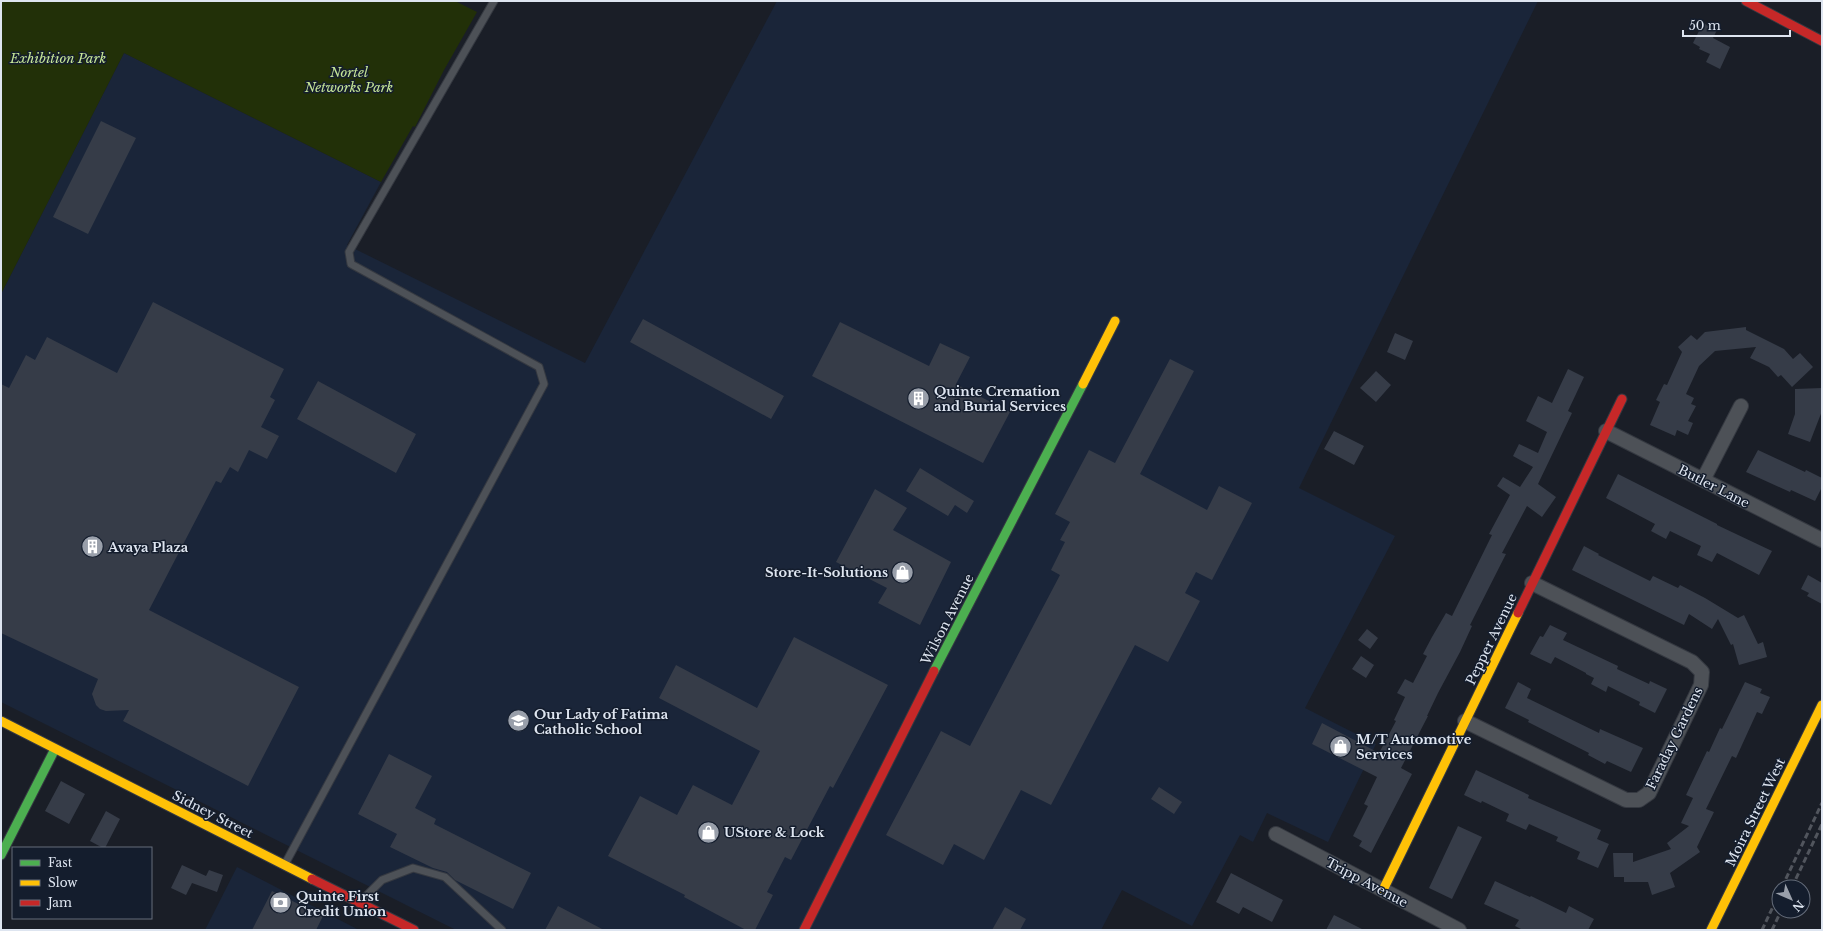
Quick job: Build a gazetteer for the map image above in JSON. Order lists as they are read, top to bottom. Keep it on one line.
{"streets":{"street":["Butler Lane","Wilson Avenue","Pepper Avenue","Faraday Gardens","Moira Street West","Sidney Street","Tripp Avenue"]},"crossings":[["Butler Lane","Pepper Avenue"],["Pepper Avenue","Faraday Gardens"],["Pepper Avenue","Tripp Avenue"]],"parks":["Exhibition Park","Nortel Networks Park"],"places":{"building":["Quinte Cremation and Burial Services","Avaya Plaza"],"shop":["Store-It-Solutions","M/T Automotive Services","UStore & Lock"],"school or university":["Our Lady of Fatima Catholic School"],"bank":["Quinte First Credit Union"]},"legend":["Fast","Slow","Jam"],"scale_bar":"50 m","north":"bottom right"}
